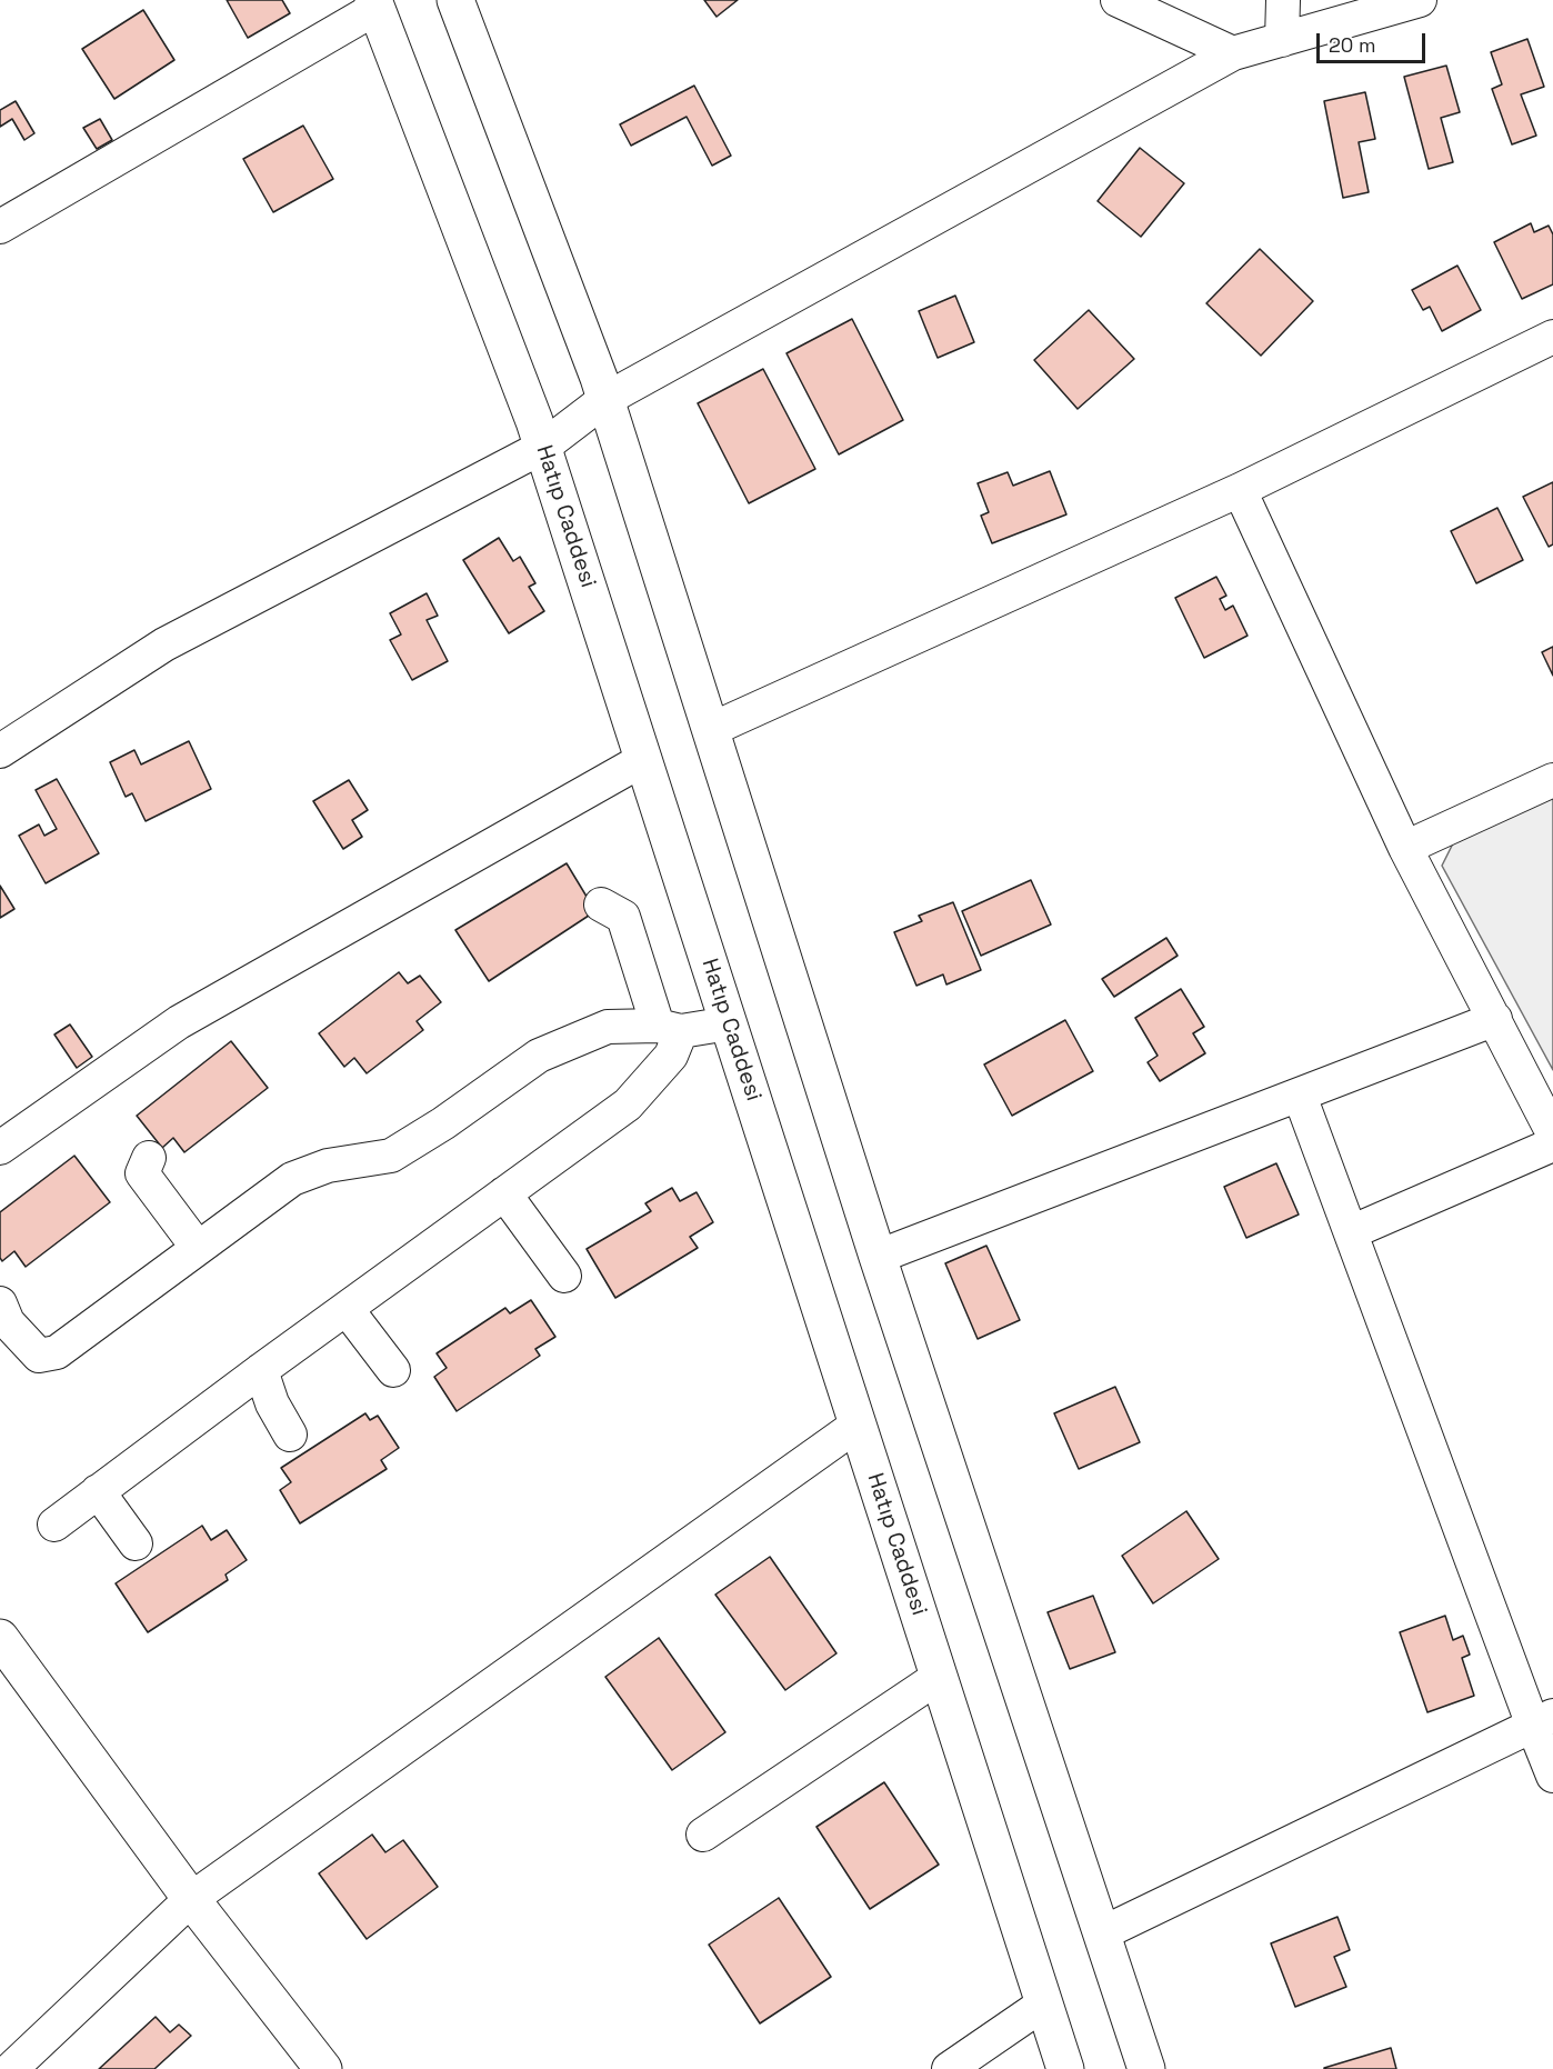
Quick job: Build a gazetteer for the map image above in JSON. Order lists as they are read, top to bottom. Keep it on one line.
{"streets":{"main road":["Hatıp Caddesi"]},"scale_bar":"20 m"}
